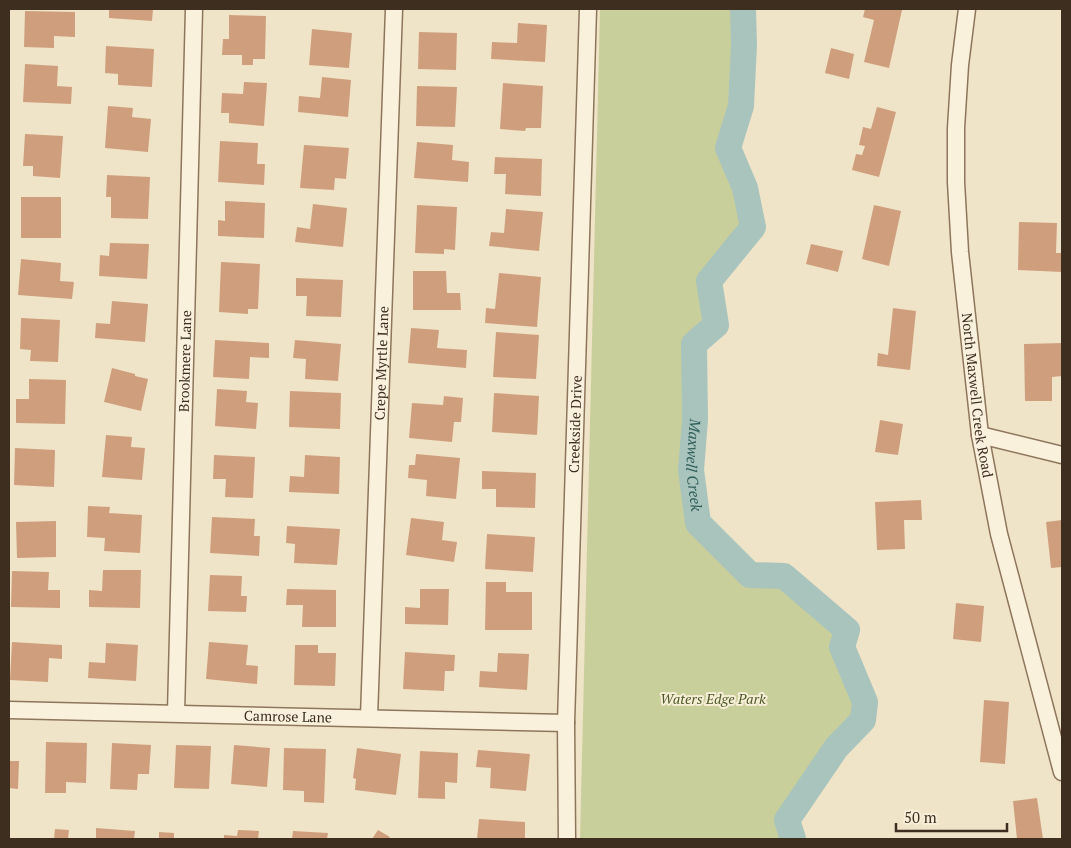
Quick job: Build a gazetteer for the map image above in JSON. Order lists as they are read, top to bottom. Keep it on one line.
{"streets":{"street":["Brookmere Lane","Crepe Myrtle Lane","North Maxwell Creek Road","Creekside Drive","Camrose Lane"]},"crossings":[["Brookmere Lane","Camrose Lane"],["Crepe Myrtle Lane","Camrose Lane"],["Creekside Drive","Camrose Lane"]],"water":["Maxwell Creek"],"parks":["Waters Edge Park"],"scale_bar":"50 m"}
